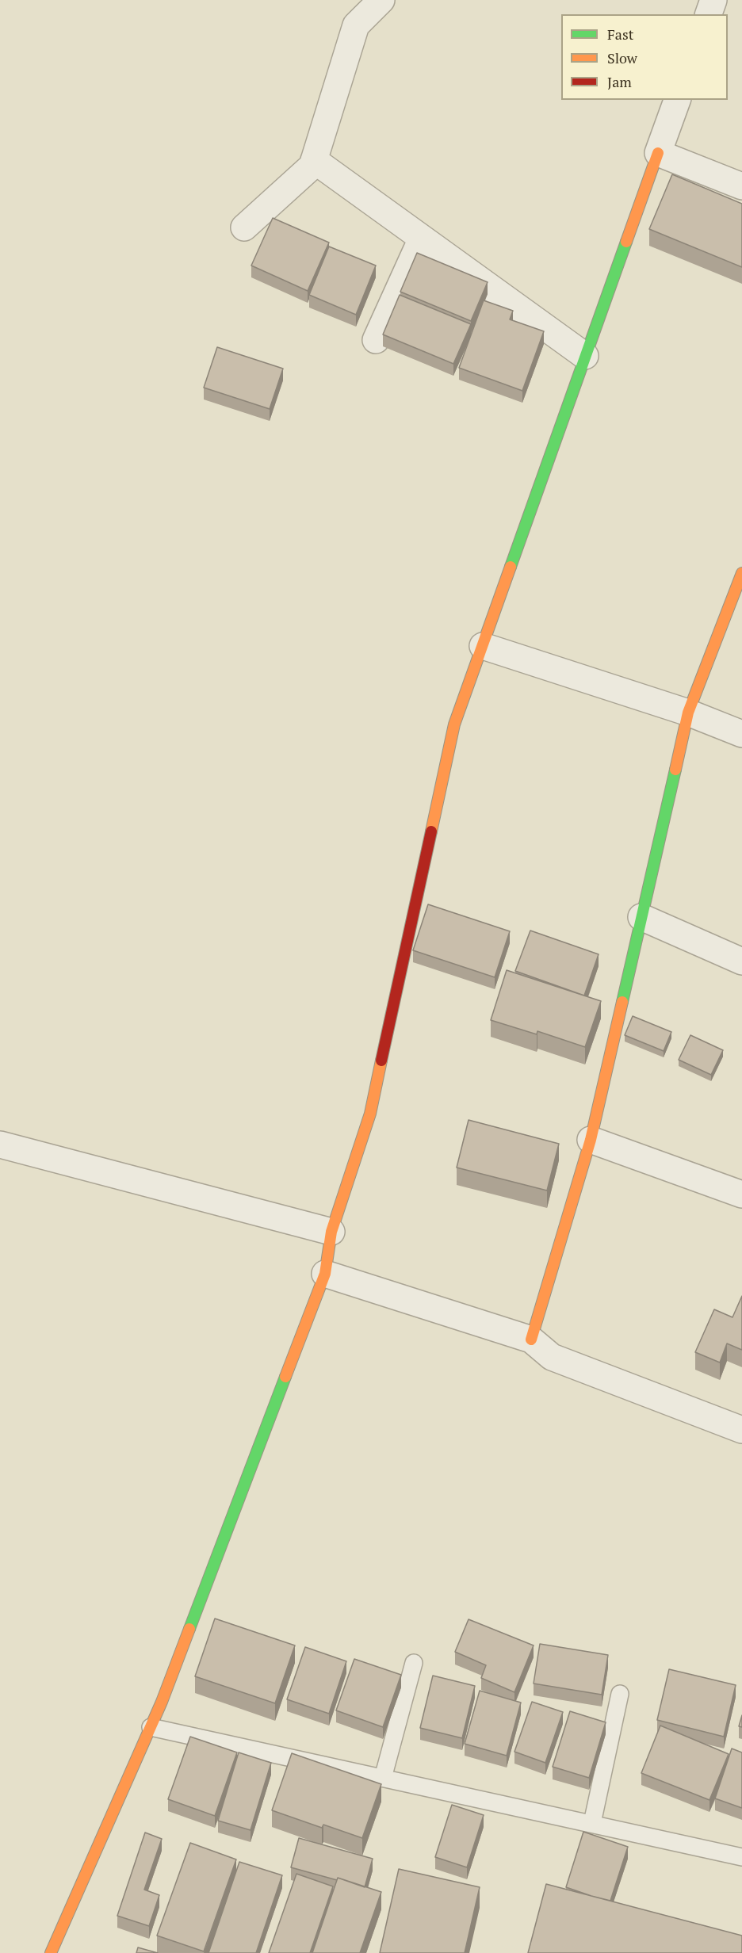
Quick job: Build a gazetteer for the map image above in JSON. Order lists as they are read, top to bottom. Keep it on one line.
{"legend":["Fast","Slow","Jam"]}
